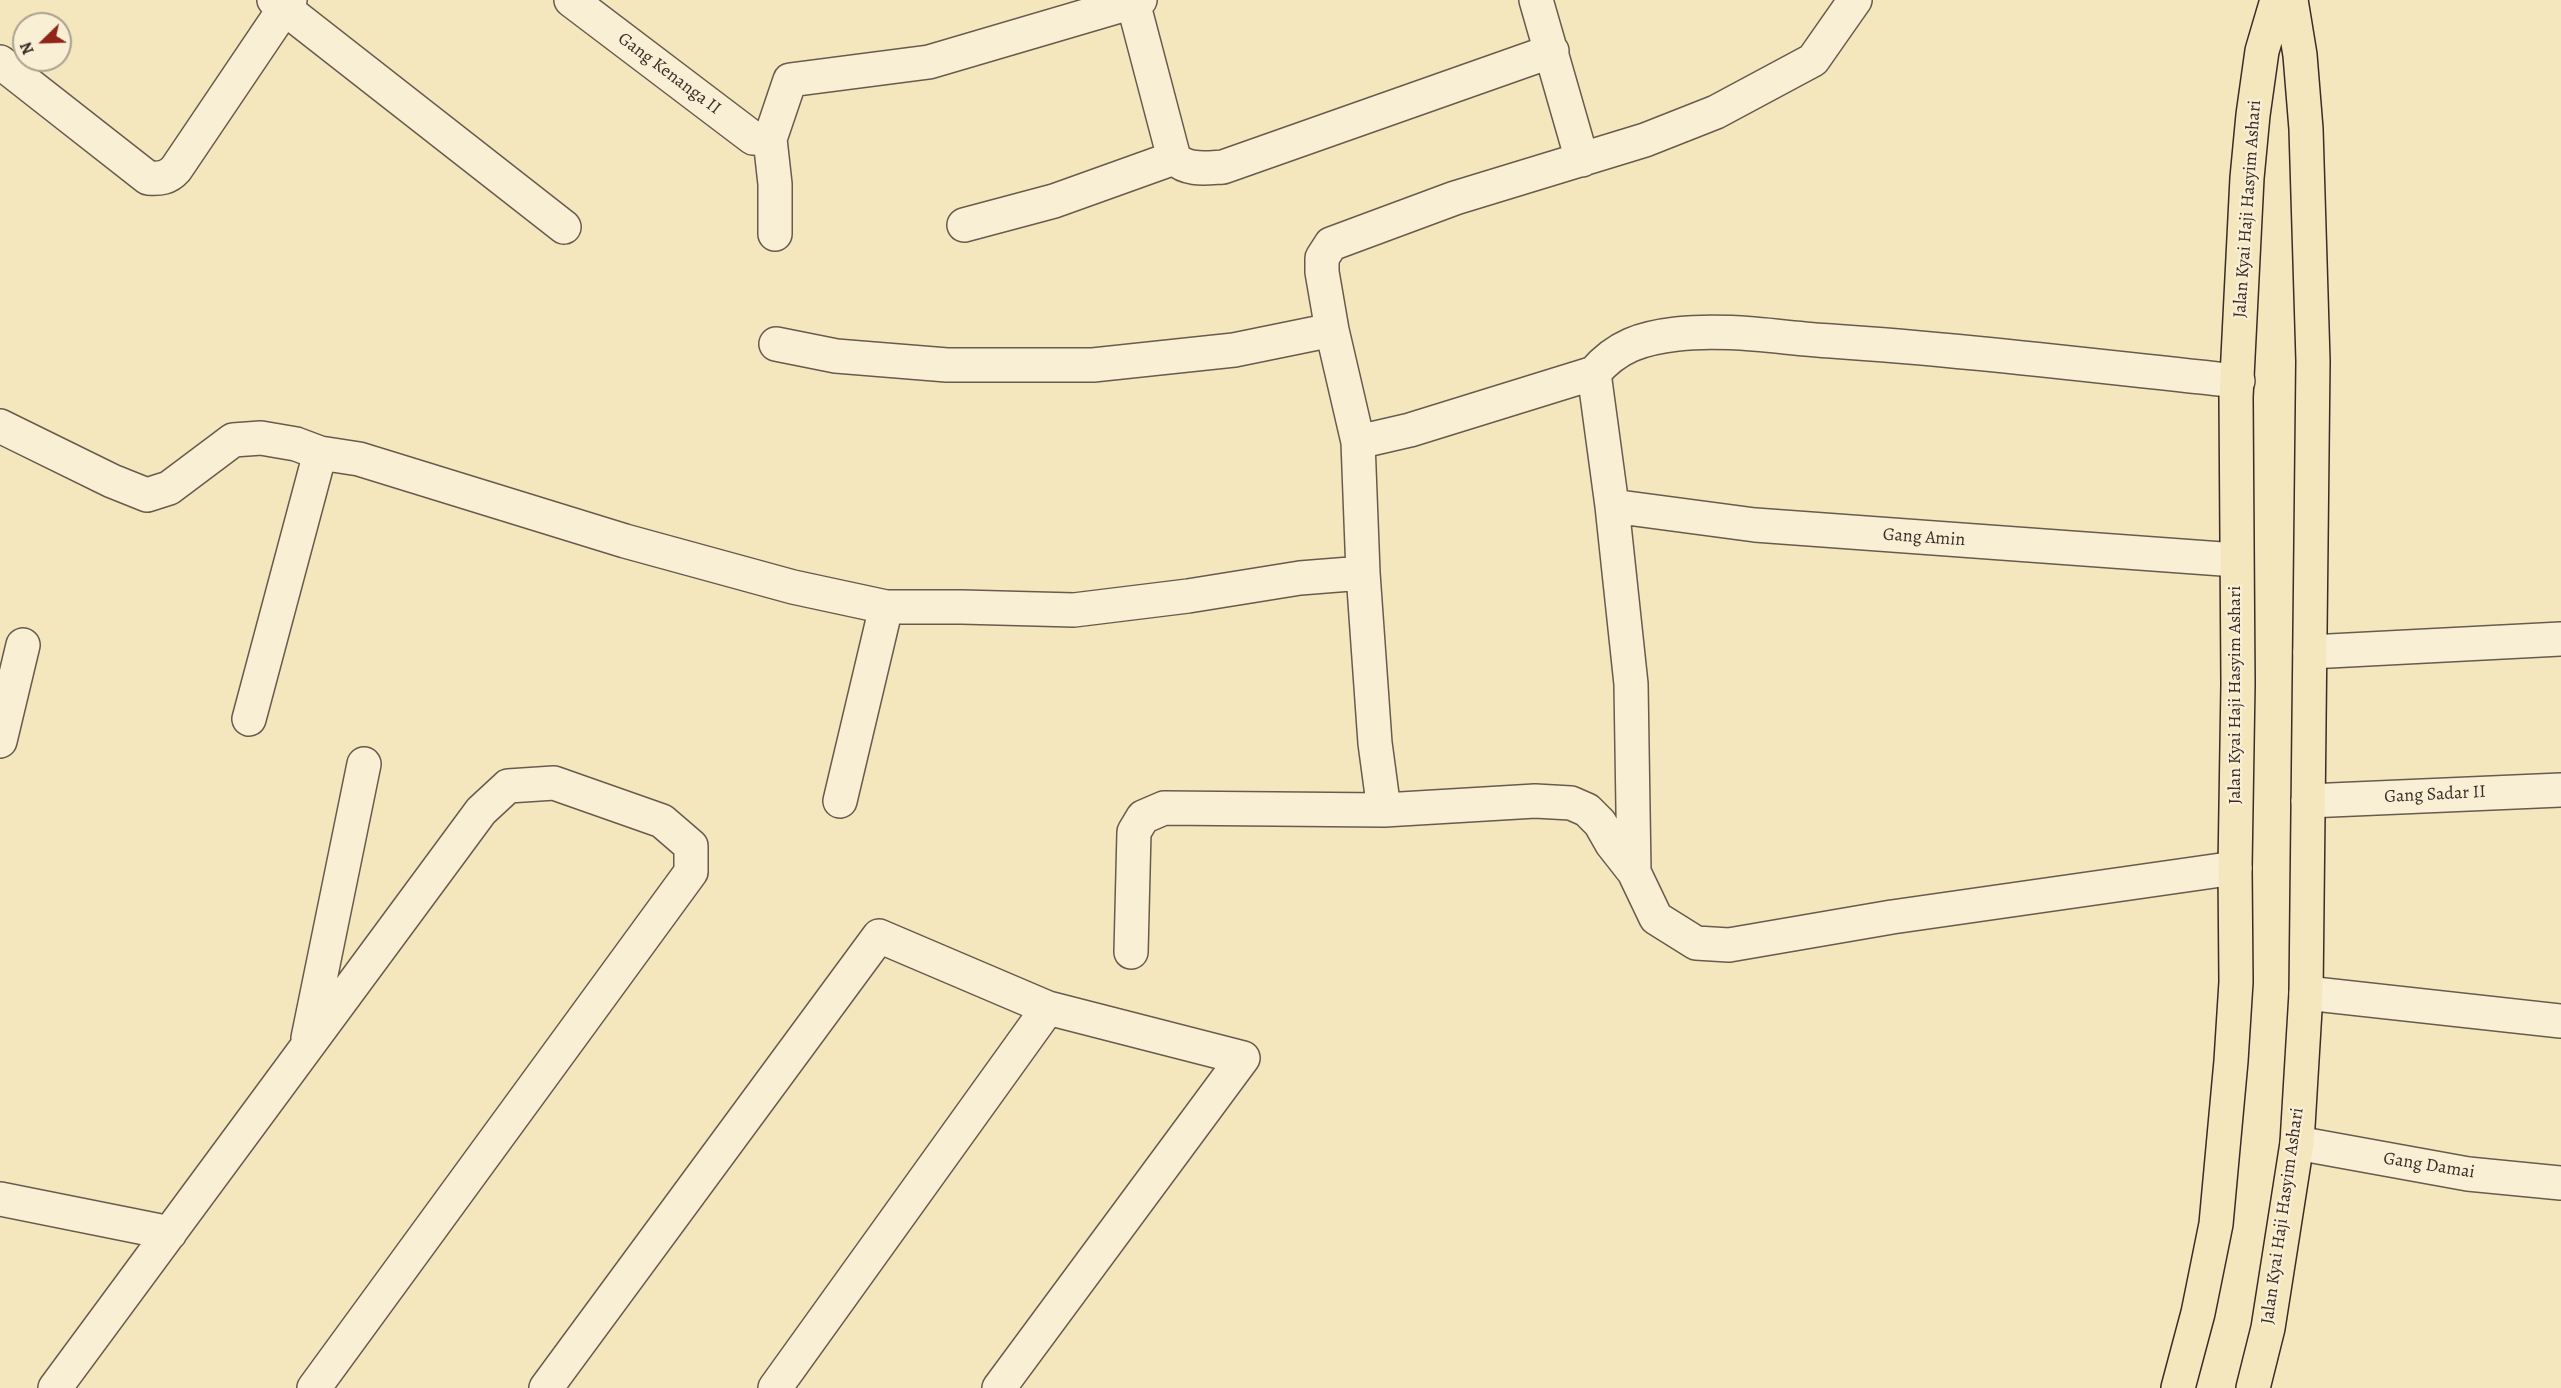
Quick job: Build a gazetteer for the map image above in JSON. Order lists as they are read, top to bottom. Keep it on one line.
{"streets":{"main road":["Jalan Kyai Haji Hasyim Ashari"],"street":["Gang Kenanga II","Gang Amin","Gang Sadar II","Gang Damai"]},"crossings":[["Jalan Kyai Haji Hasyim Ashari","Gang Amin"],["Jalan Kyai Haji Hasyim Ashari","Gang Sadar II"],["Jalan Kyai Haji Hasyim Ashari","Gang Damai"]],"north":"bottom left"}
